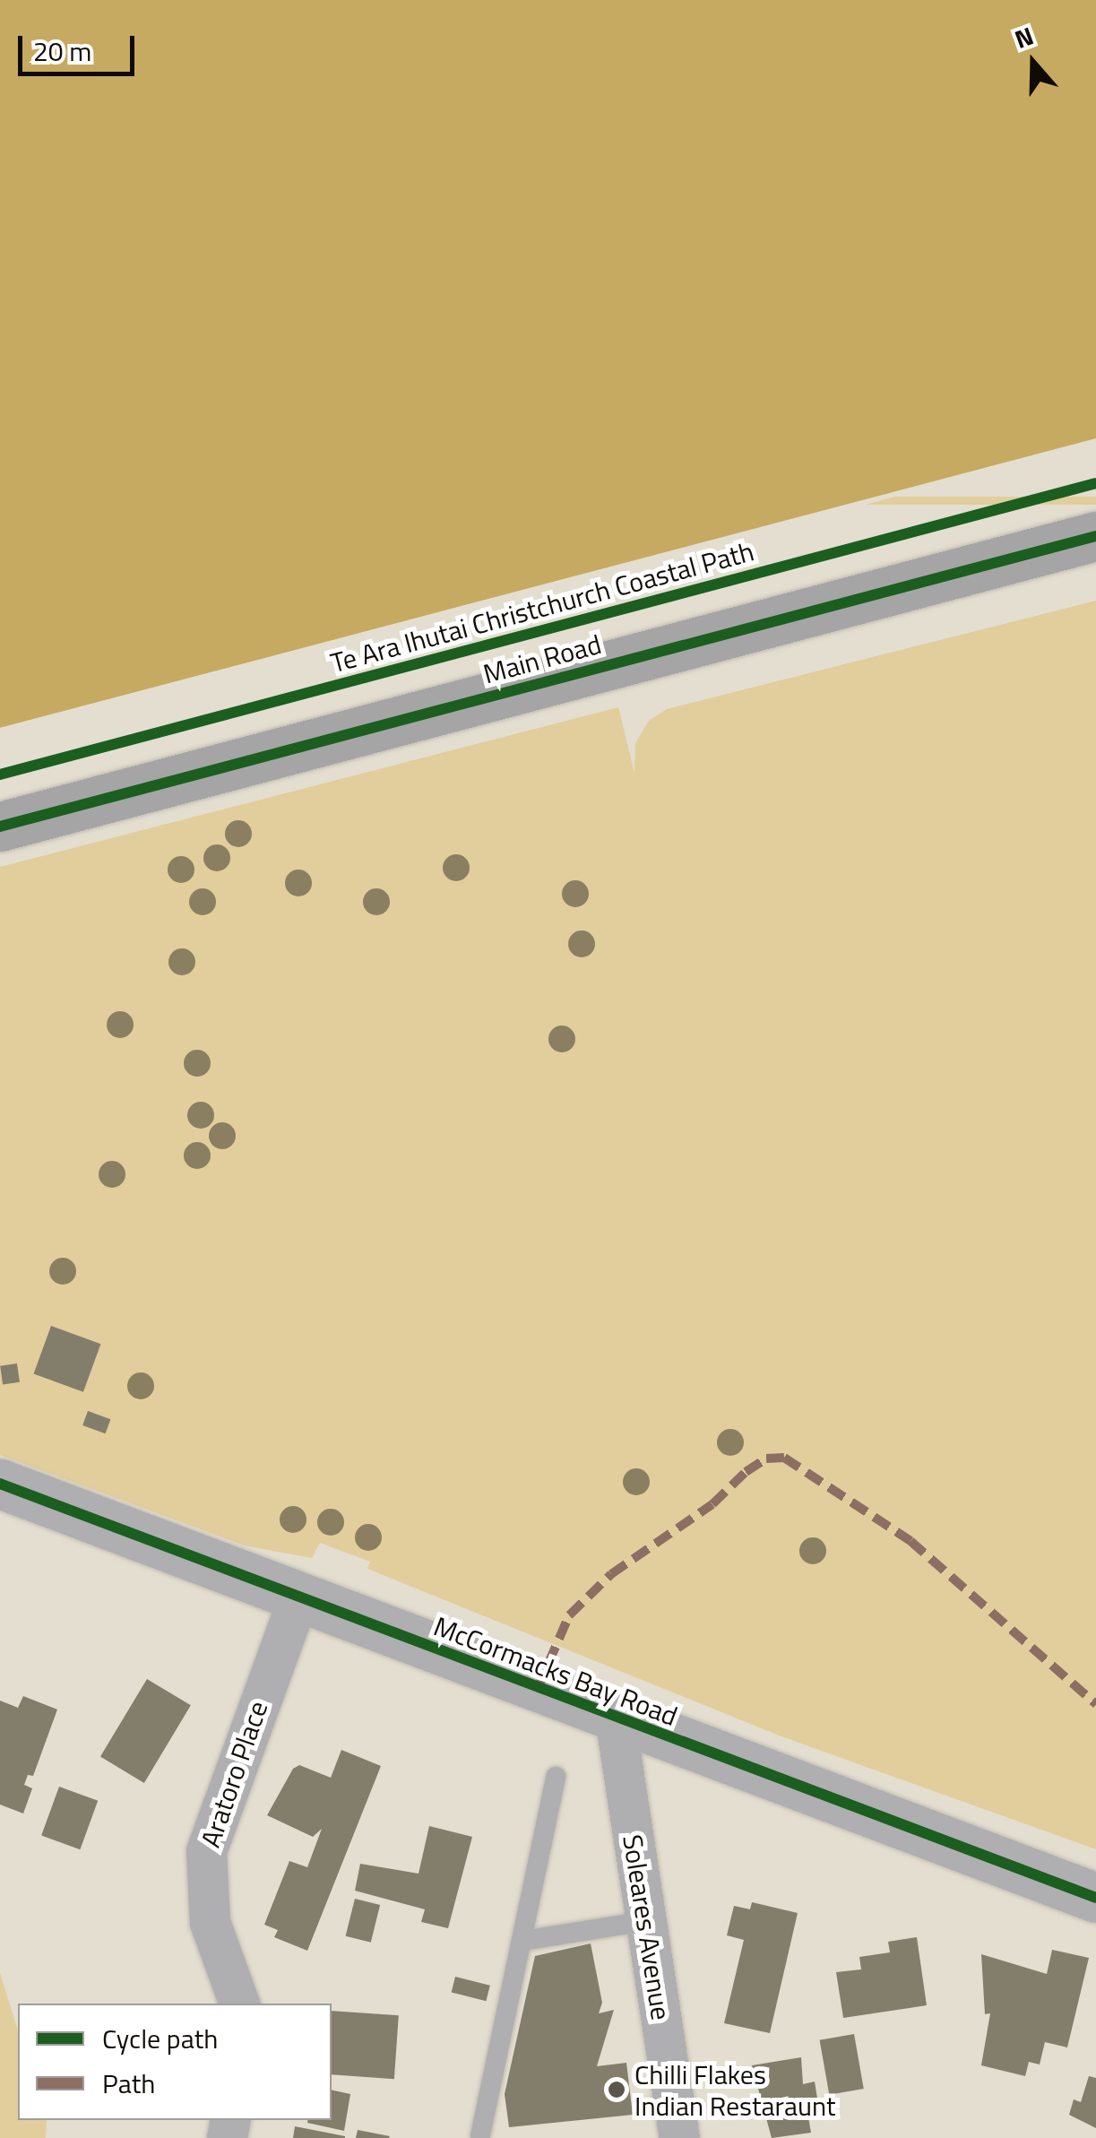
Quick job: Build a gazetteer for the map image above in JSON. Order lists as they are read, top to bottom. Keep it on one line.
{"streets":{"main road":["Main Road"],"street":["McCormacks Bay Road","Aratoro Place","Soleares Avenue"],"cycle path":["Te Ara Ihutai Christchurch Coastal Path"]},"crossings":[["McCormacks Bay Road","Aratoro Place"],["McCormacks Bay Road","Soleares Avenue"]],"places":["Chilli Flakes Indian Restaraunt"],"legend":["Cycle path","Path"],"scale_bar":"20 m","north":"top"}
